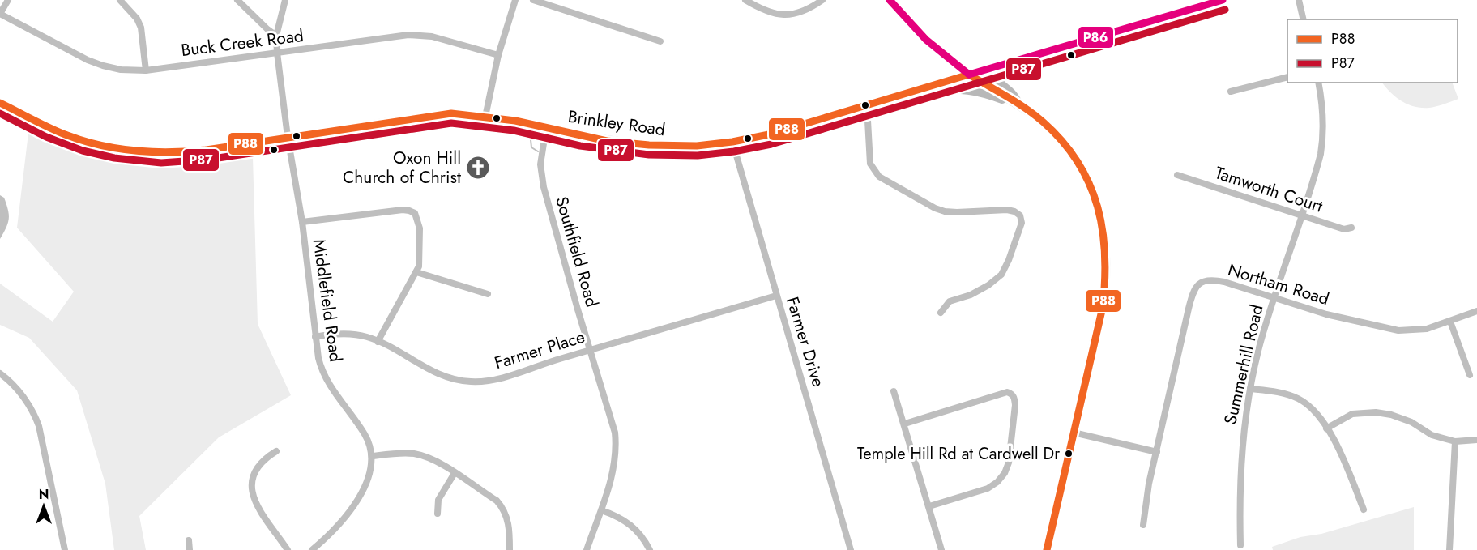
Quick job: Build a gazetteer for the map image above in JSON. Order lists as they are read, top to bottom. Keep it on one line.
{"streets":{"main road":["Brinkley Road"],"street":["Buck Creek Road","Tamworth Court","Southfield Road","Northam Road","Middlefield Road","Farmer Drive","Farmer Place","Summerhill Road"]},"crossings":[["Buck Creek Road","Middlefield Road"],["Brinkley Road","Southfield Road"],["Brinkley Road","Middlefield Road"],["Brinkley Road","Farmer Drive"],["Tamworth Court","Summerhill Road"],["Southfield Road","Farmer Place"],["Northam Road","Summerhill Road"],["Middlefield Road","Farmer Place"],["Farmer Drive","Farmer Place"]],"places":{"church":["Oxon Hill Church of Christ"],"other":["Temple Hill Rd at Cardwell Dr"]},"lines":["transit line P86","transit line P87","transit line P88"],"legend":["P88","P87"],"north":"top"}
